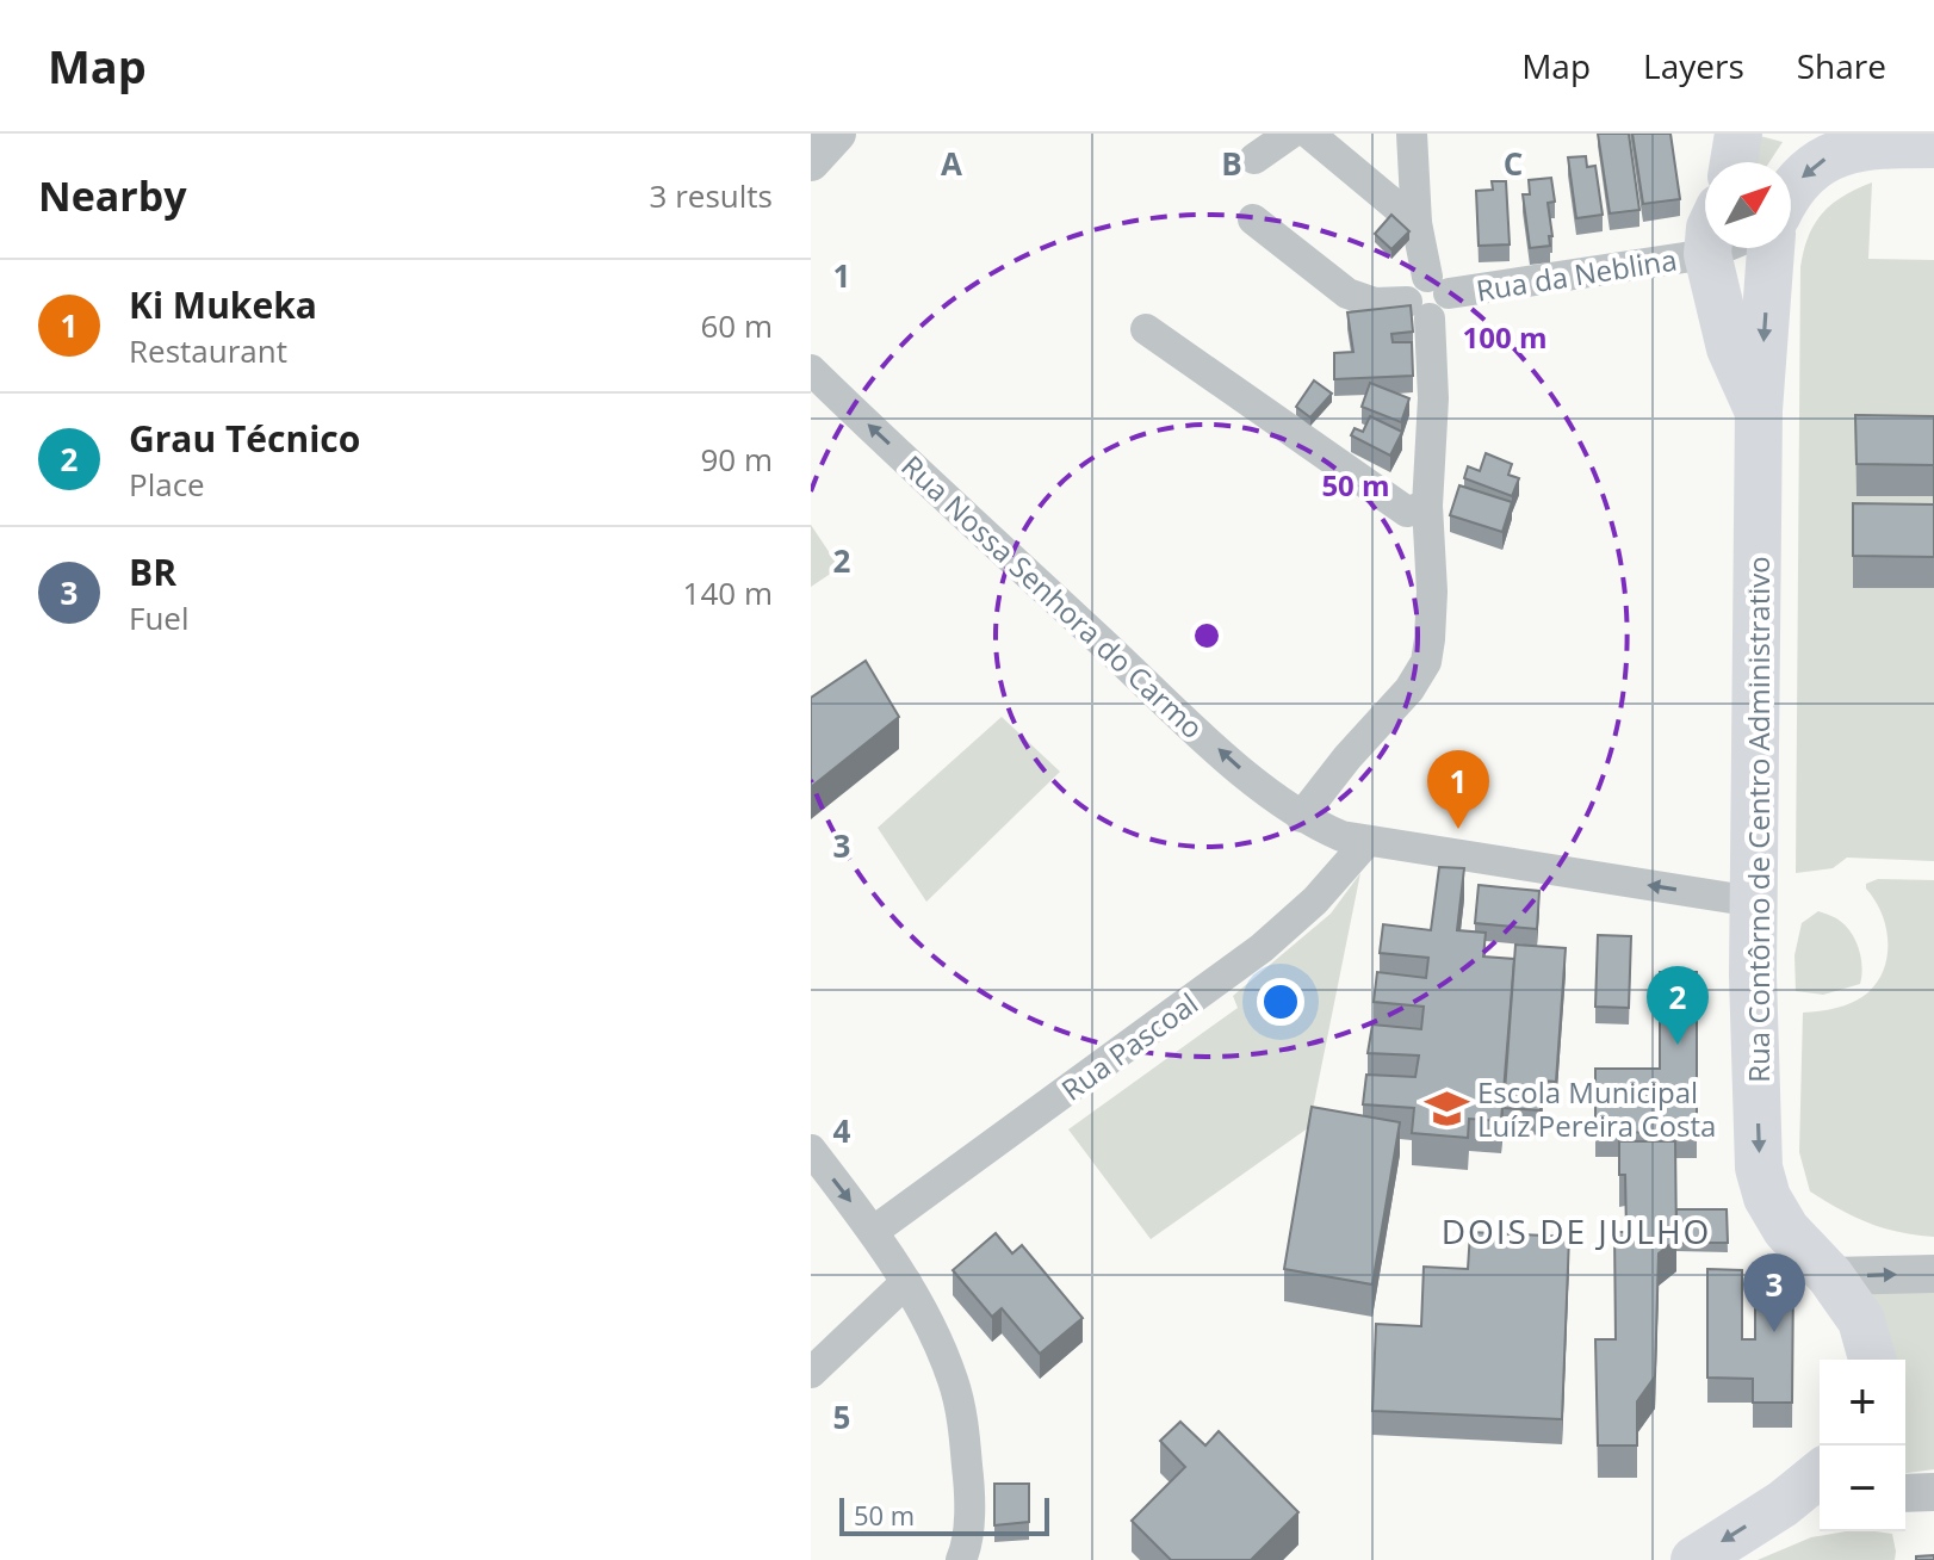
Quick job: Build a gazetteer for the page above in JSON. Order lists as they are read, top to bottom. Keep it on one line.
{"streets":{"main road":["Rua Contôrno de Centro Administrativo"],"street":["Rua da Neblina","Rua Nossa Senhora do Carmo","Rua Pascoal"]},"crossings":[["Rua Nossa Senhora do Carmo","Rua Contôrno de Centro Administrativo"],["Rua Nossa Senhora do Carmo","Rua Pascoal"]],"one_way":["Rua Nossa Senhora do Carmo"],"districts":["DOIS DE JULHO"],"places":{"school or university":["Escola Municipal Luíz Pereira Costa"]},"scale_bar":"50 m","north":"top right","page":{"header":"Map","nav":["Map","Layers","Share"],"heading":["Nearby","3 results"],"list":[{"mark":"1","name":"Ki Mukeka","note":"Restaurant","value":"60 m"},{"mark":"2","name":"Grau Técnico","note":"Place","value":"90 m"},{"mark":"3","name":"BR","note":"Fuel","value":"140 m"}],"pins":["1","2","3"],"map_buttons":["+","−"],"scale":"50 m"},"grid":{"columns":["A","B","C"],"rows":["1","2","3","4","5"]},"rings":["100 m","50 m"]}
